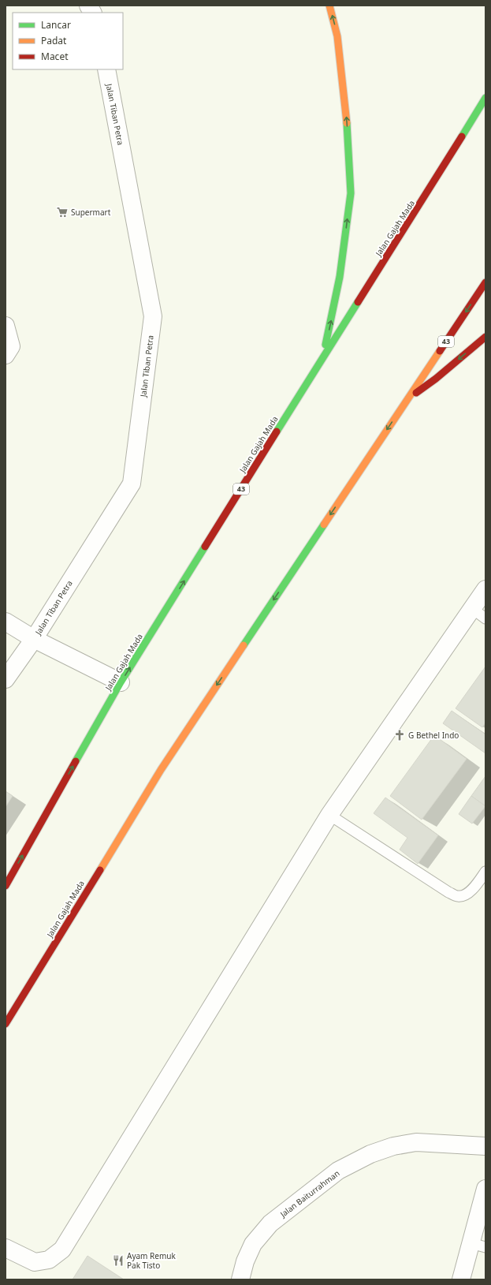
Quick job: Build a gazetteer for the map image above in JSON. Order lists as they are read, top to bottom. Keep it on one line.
{"streets":{"highway":["Jalan Gajah Mada","43"],"street":["Jalan Tiban Petra","Jalan Baiturrahman"]},"crossings":[["Jalan Tiban Petra","Jalan Gajah Mada"]],"places":{"supermarket":["Supermart"],"church":["G Bethel Indo"],"restaurant":["Ayam Remuk Pak Tisto"]},"legend":["Lancar","Padat","Macet"]}
